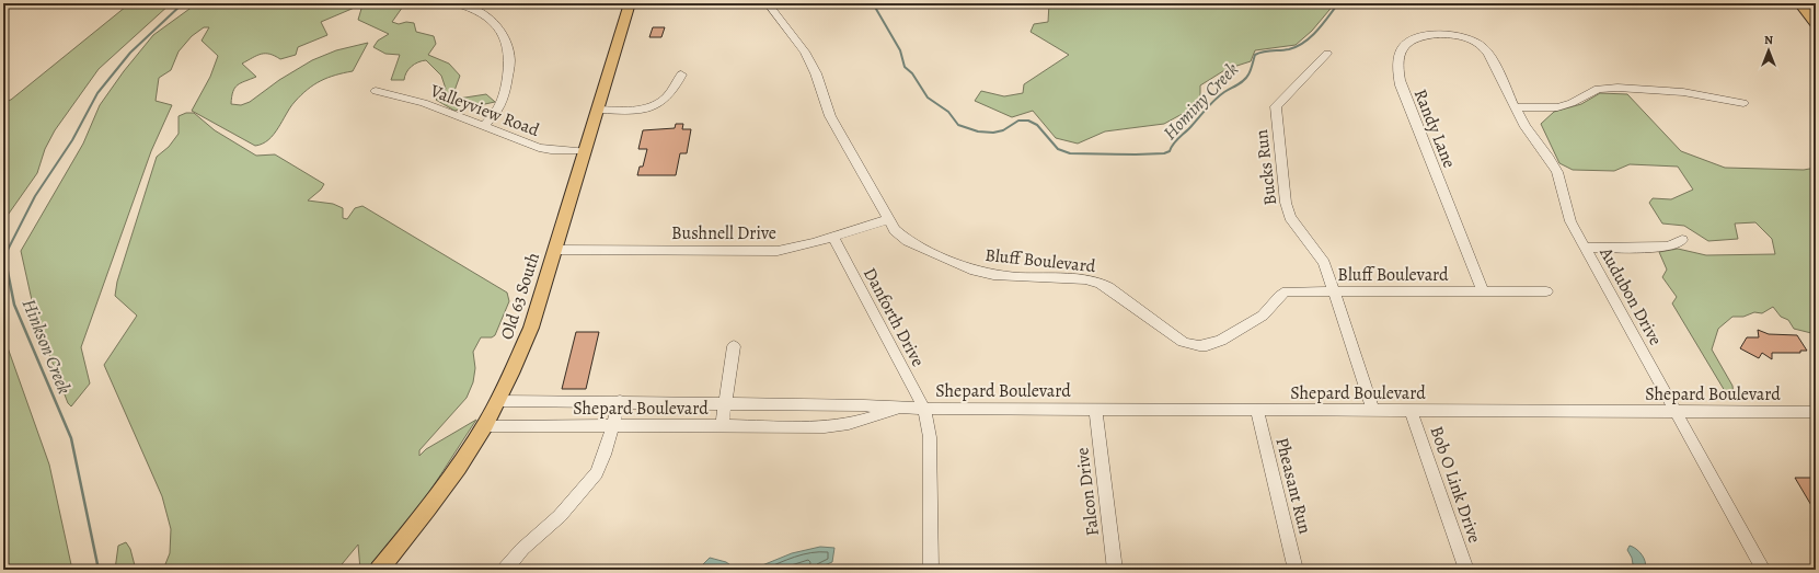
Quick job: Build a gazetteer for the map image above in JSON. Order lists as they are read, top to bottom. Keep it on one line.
{"streets":{"main road":["Old 63 South"],"street":["Valleyview Road","Randy Lane","Bucks Run","Bushnell Drive","Bluff Boulevard","Audubon Drive","Danforth Drive","Shepard Boulevard","Bob O Link Drive","Pheasant Run","Falcon Drive"]},"crossings":[["Valleyview Road","Old 63 South"],["Randy Lane","Bluff Boulevard"],["Randy Lane","Audubon Drive"],["Bucks Run","Bluff Boulevard"],["Bucks Run","Shepard Boulevard"],["Bushnell Drive","Bluff Boulevard"],["Bushnell Drive","Old 63 South"],["Bushnell Drive","Danforth Drive"],["Old 63 South","Shepard Boulevard"],["Audubon Drive","Shepard Boulevard"],["Danforth Drive","Shepard Boulevard"],["Shepard Boulevard","Bob O Link Drive"],["Shepard Boulevard","Pheasant Run"],["Shepard Boulevard","Falcon Drive"]],"water":["Hominy Creek","Hinkson Creek"],"north":"top"}
